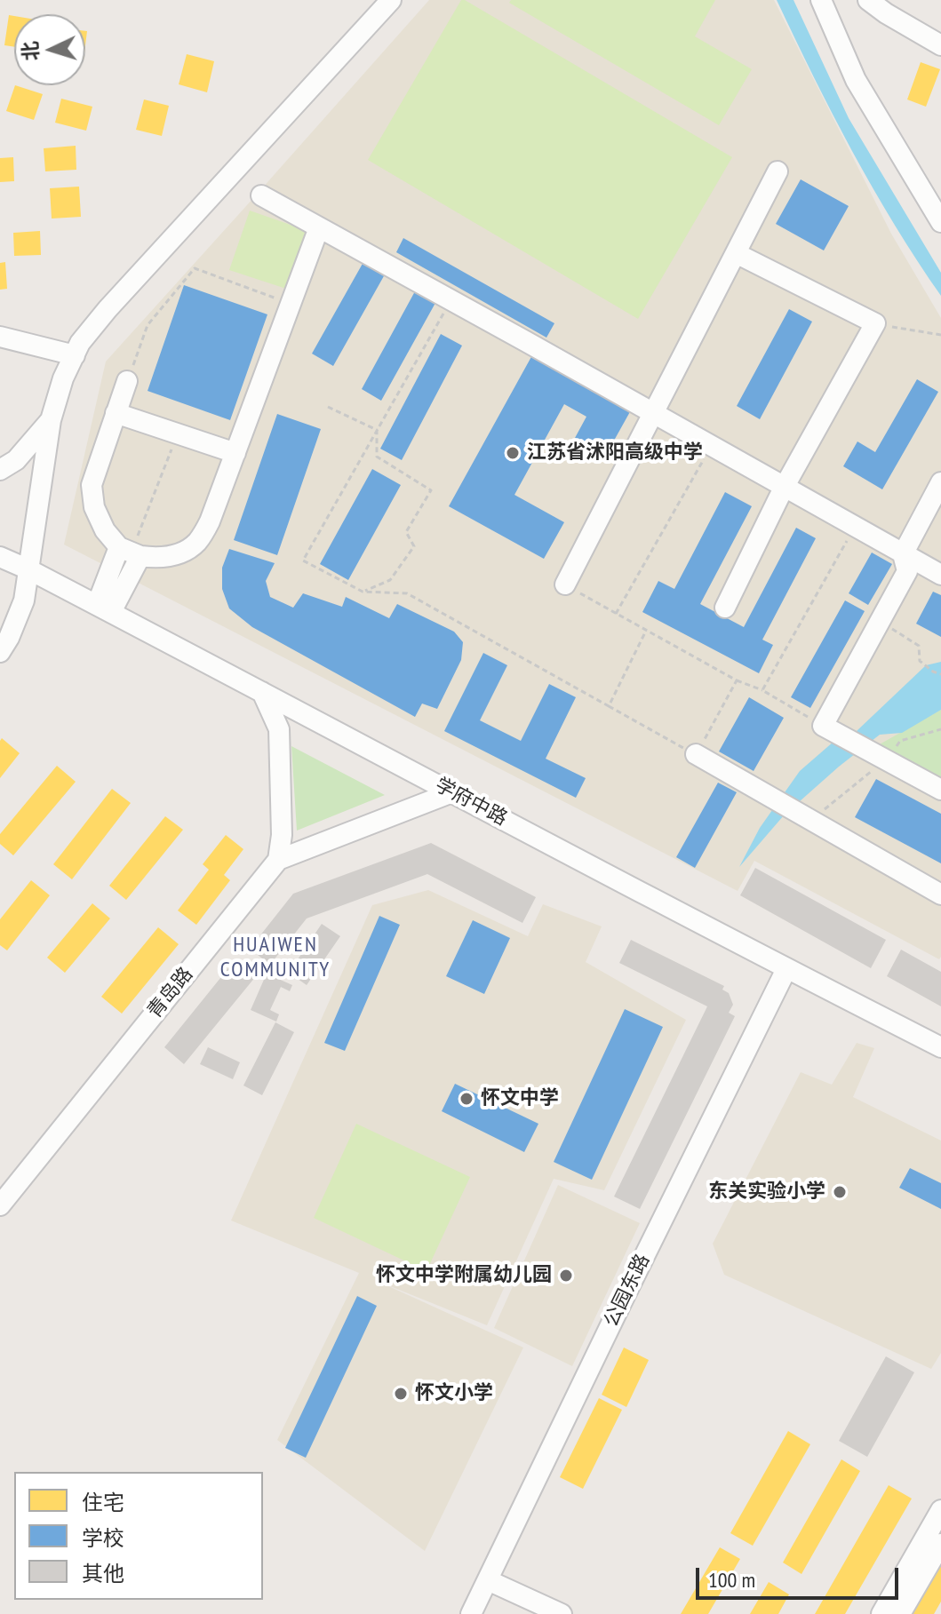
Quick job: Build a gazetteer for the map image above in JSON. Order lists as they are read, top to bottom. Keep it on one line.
{"streets":{"street":["学府中路","青岛路","公园东路"]},"crossings":[["学府中路","青岛路"],["学府中路","公园东路"]],"districts":["HUAIWEN COMMUNITY"],"places":["江苏省沭阳高级中学","怀文中学","东关实验小学","怀文中学附属幼儿园","怀文小学"],"legend":["住宅","学校","其他"],"scale_bar":"100 m","north":"left"}
